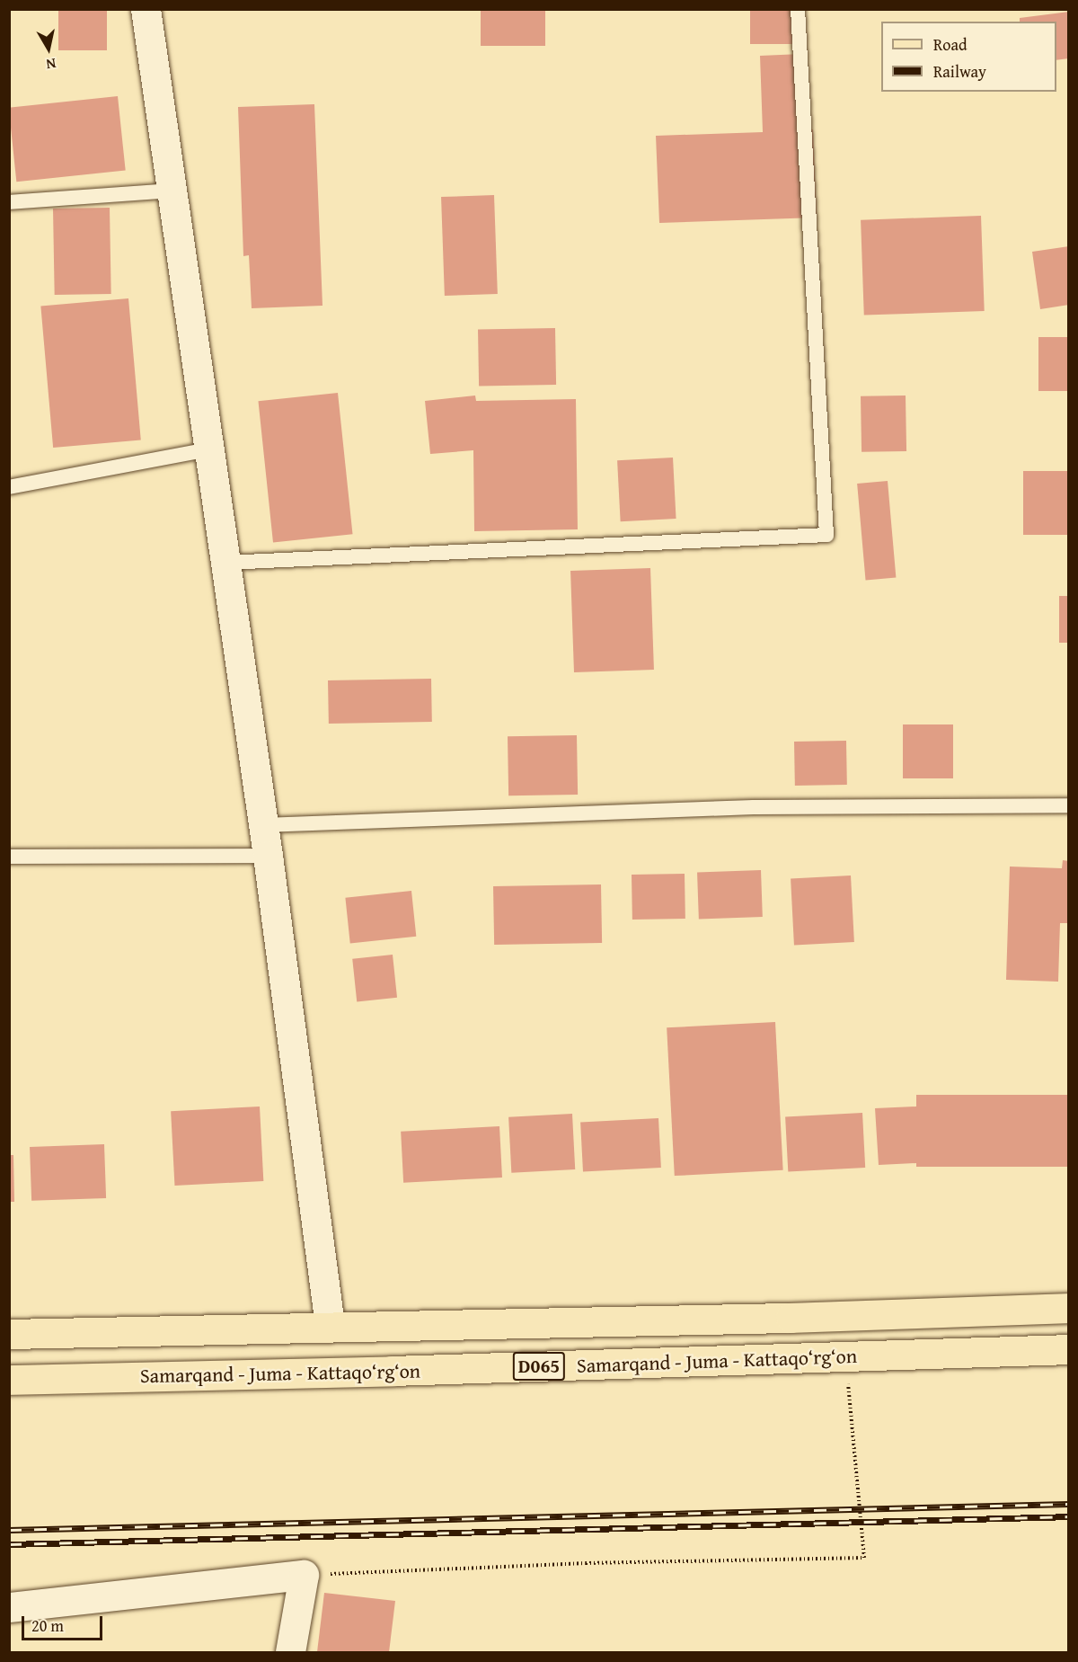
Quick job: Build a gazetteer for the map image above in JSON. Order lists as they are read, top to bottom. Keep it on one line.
{"streets":{"main road":["Samarqand - Juma - Kattaqo‘rg‘on","D065"]},"legend":["Road","Railway"],"scale_bar":"20 m","north":"bottom"}
